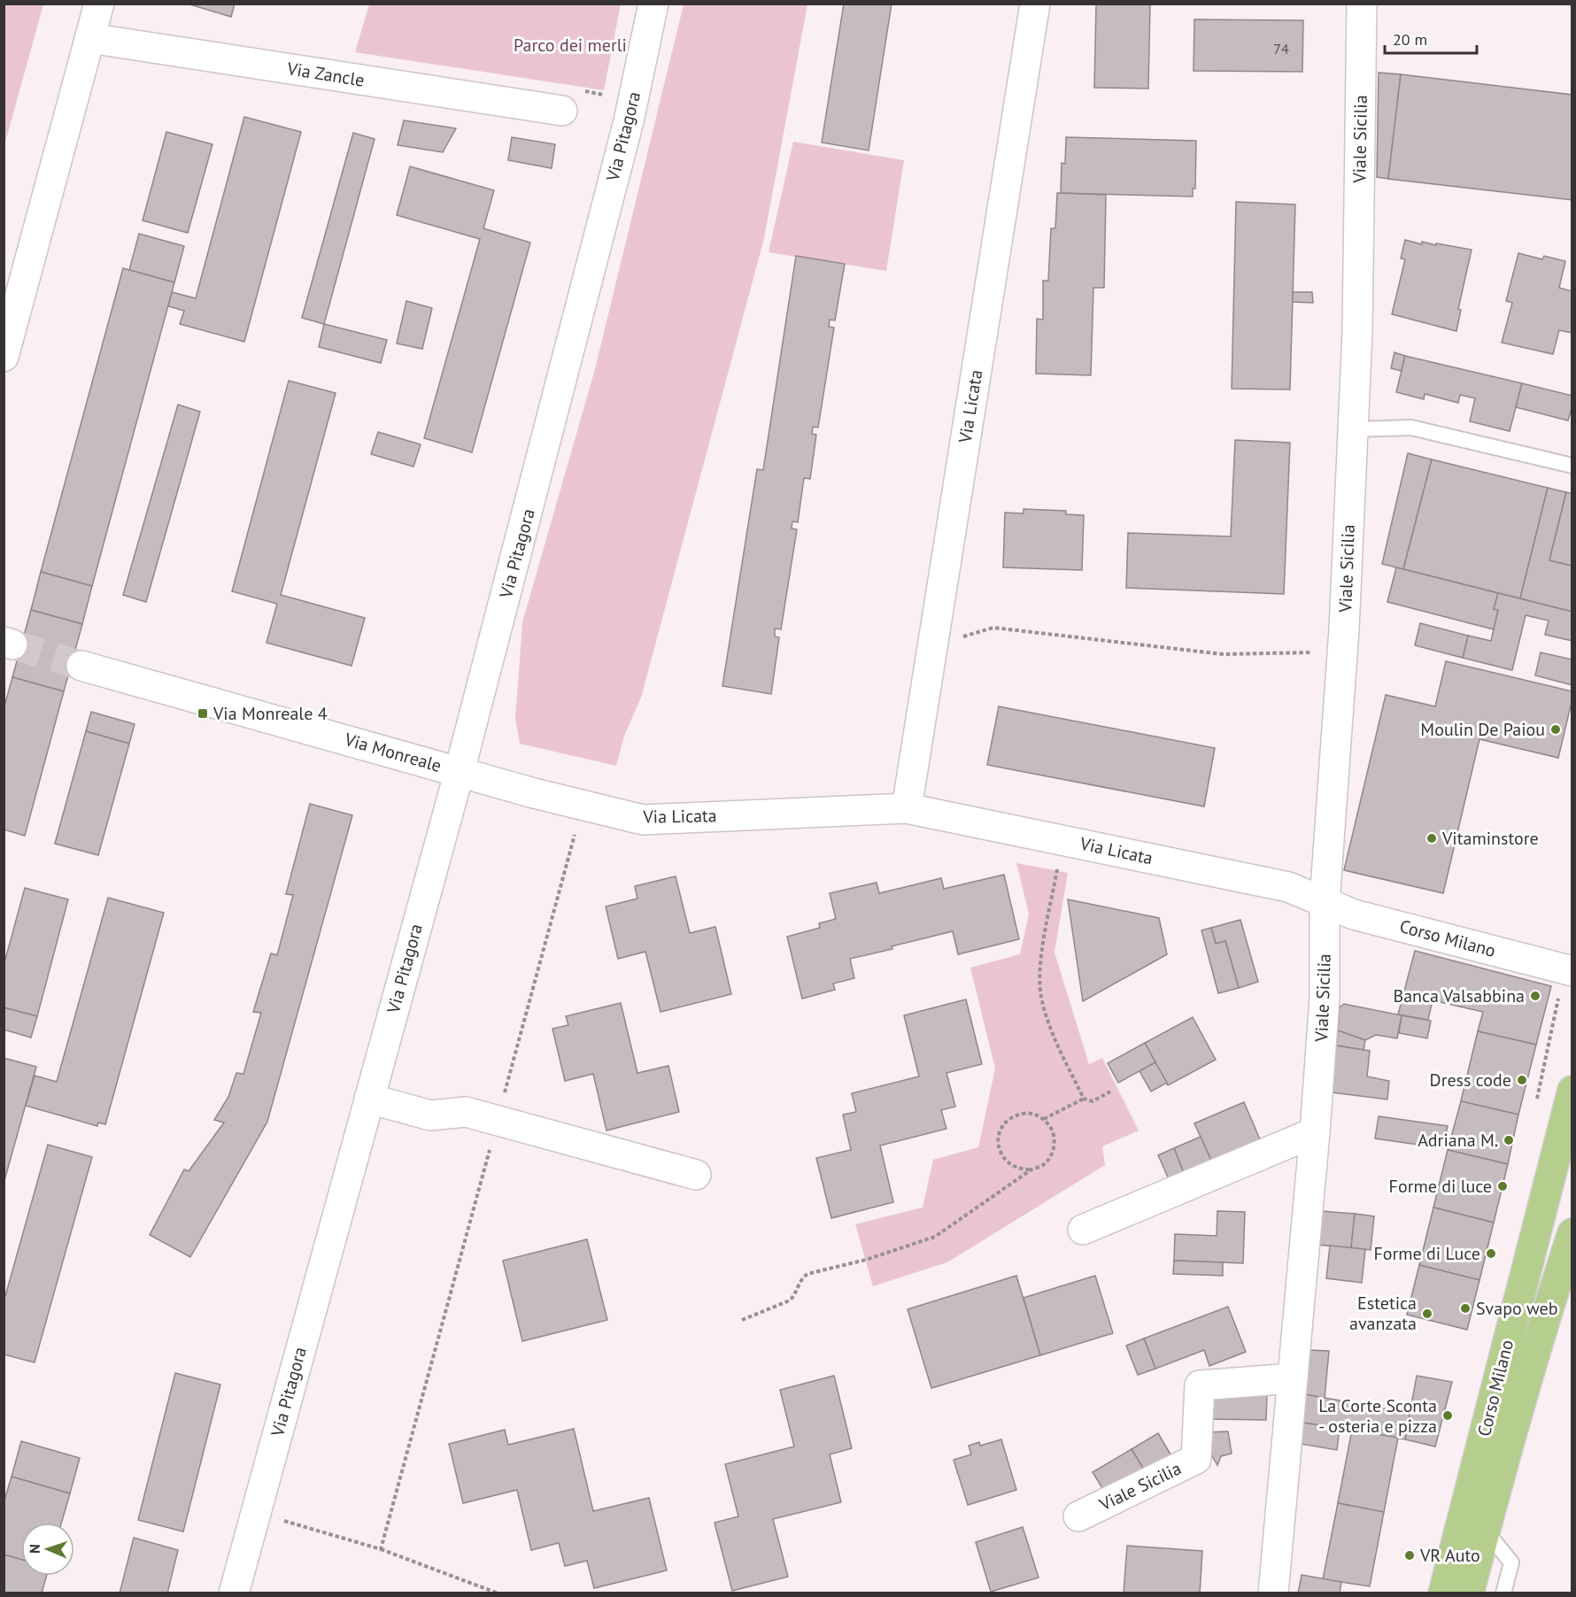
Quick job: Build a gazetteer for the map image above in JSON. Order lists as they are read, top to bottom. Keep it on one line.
{"streets":{"main road":["Corso Milano"],"street":["Via Zancle","Via Pitagora","Viale Sicilia","Via Licata","Via Monreale"]},"crossings":[["Via Pitagora","Via Licata"],["Via Pitagora","Via Monreale"],["Viale Sicilia","Via Licata"],["Viale Sicilia","Corso Milano"],["Via Licata","Via Monreale"],["Via Licata","Corso Milano"]],"parks":["Parco dei merli"],"places":{"transit":["Via Monreale 4"],"other":["Moulin De Paiou","Vitaminstore","Banca Valsabbina","Dress code","Adriana M.","Forme di luce","Forme di Luce","Svapo web","Estetica avanzata","La Corte Sconta - osteria e pizza","VR Auto"]},"house_numbers":["74"],"scale_bar":"20 m","north":"left"}
